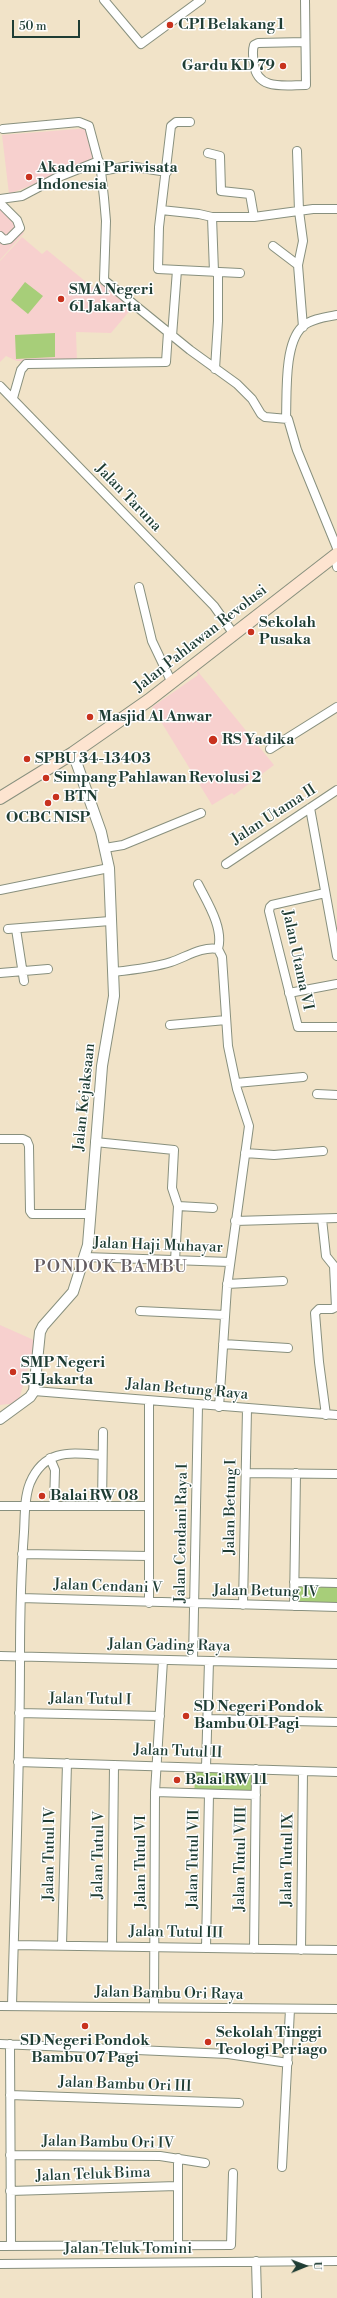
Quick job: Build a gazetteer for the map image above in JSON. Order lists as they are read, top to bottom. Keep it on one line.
{"streets":{"main road":["Jalan Pahlawan Revolusi"],"street":["Jalan Taruna","Jalan Utama II","Jalan Utama VI","Jalan Kejaksaan","Jalan Haji Muhayar","Jalan Betung Raya","Jalan Betung I","Jalan Cendani Raya I","Jalan Cendani V","Jalan Betung IV","Jalan Gading Raya","Jalan Tutul I","Jalan Tutul II","Jalan Tutul IV","Jalan Tutul V","Jalan Tutul VII","Jalan Tutul VIII","Jalan Tutul IX","Jalan Tutul VI","Jalan Tutul III","Jalan Bambu Ori Raya","Jalan Bambu Ori III","Jalan Bambu Ori IV","Jalan Teluk Bima","Jalan Teluk Tomini"]},"crossings":[["Jalan Taruna","Jalan Pahlawan Revolusi"],["Jalan Pahlawan Revolusi","Jalan Kejaksaan"],["Jalan Kejaksaan","Jalan Haji Muhayar"],["Jalan Kejaksaan","Jalan Betung Raya"],["Jalan Betung Raya","Jalan Betung I"],["Jalan Betung Raya","Jalan Cendani Raya I"],["Jalan Betung I","Jalan Betung IV"],["Jalan Cendani Raya I","Jalan Cendani V"],["Jalan Cendani Raya I","Jalan Betung IV"],["Jalan Cendani Raya I","Jalan Gading Raya"],["Jalan Cendani V","Jalan Betung IV"],["Jalan Gading Raya","Jalan Tutul VI"],["Jalan Tutul I","Jalan Tutul VI"],["Jalan Tutul II","Jalan Tutul IV"],["Jalan Tutul II","Jalan Tutul V"],["Jalan Tutul II","Jalan Tutul VIII"],["Jalan Tutul II","Jalan Tutul IX"],["Jalan Tutul II","Jalan Tutul VI"],["Jalan Tutul IV","Jalan Tutul III"],["Jalan Tutul V","Jalan Tutul III"],["Jalan Tutul VII","Jalan Tutul III"],["Jalan Tutul VIII","Jalan Tutul III"],["Jalan Tutul IX","Jalan Tutul III"],["Jalan Tutul VI","Jalan Tutul III"],["Jalan Tutul VI","Jalan Bambu Ori Raya"]],"districts":["PONDOK BAMBU"],"places":["CPI Belakang 1","Gardu KD 79","Akademi Pariwisata Indonesia","SMA Negeri 61 Jakarta","Sekolah Pusaka","Masjid Al Anwar","RS Yadika","SPBU 34-13403","Simpang Pahlawan Revolusi 2","BTN","OCBC NISP","SMP Negeri 51 Jakarta","Balai RW 08","SD Negeri Pondok Bambu 01 Pagi","Balai RW 11","SD Negeri Pondok Bambu 07 Pagi","Sekolah Tinggi Teologi Periago"],"scale_bar":"50 m","north":"right"}
